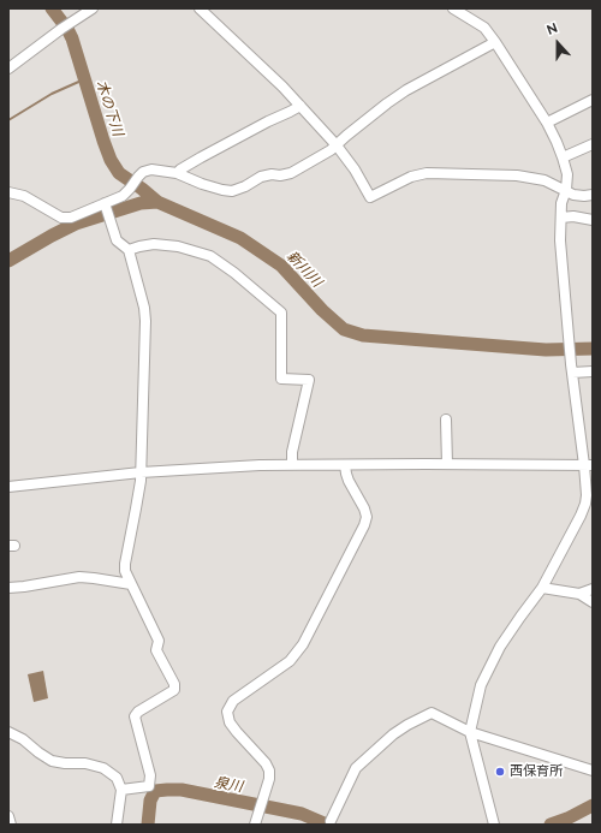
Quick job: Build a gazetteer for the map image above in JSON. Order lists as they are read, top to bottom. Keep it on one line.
{"water":["木の下川","新川川","泉川"],"places":["西保育所"],"north":"top"}
